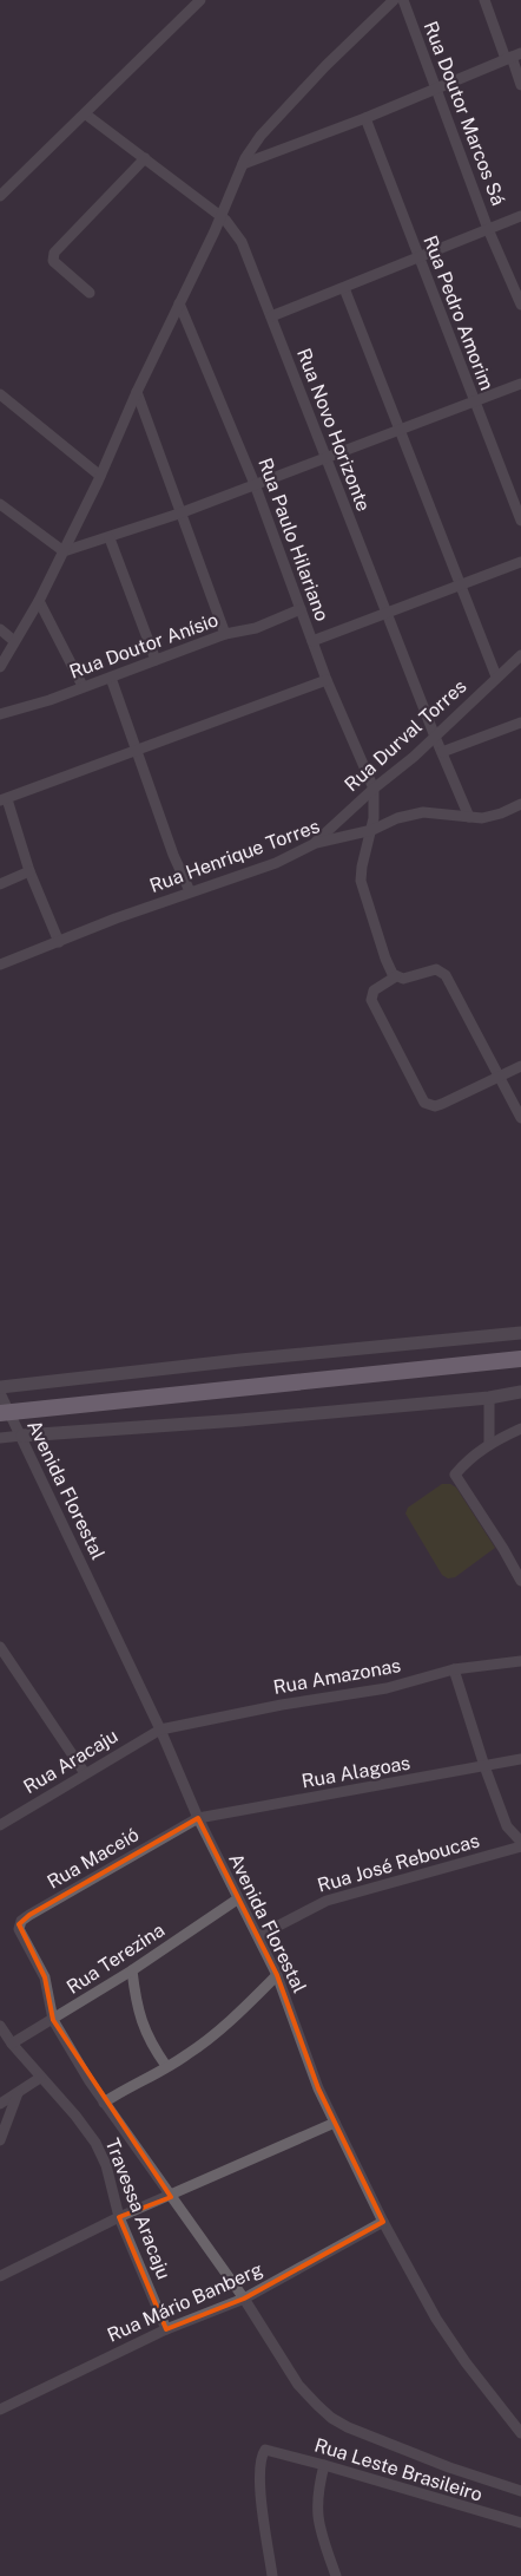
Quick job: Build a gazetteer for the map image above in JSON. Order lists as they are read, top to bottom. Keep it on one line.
{"streets":{"street":["Rua Doutor Marcos Sá","Rua Pedro Amorim","Rua Novo Horizonte","Rua Paulo Hilariano","Rua Doutor Anísio","Rua Durval Torres","Rua Henrique Torres","Avenida Florestal","Rua Amazonas","Rua Aracaju","Rua Alagoas","Rua Maceió","Rua José Reboucas","Rua Terezina","Travessa Aracaju","Rua Mário Banberg","Rua Leste Brasileiro"]},"crossings":[["Rua Novo Horizonte","Rua Durval Torres"],["Rua Novo Horizonte","Rua Henrique Torres"],["Rua Paulo Hilariano","Rua Doutor Anísio"],["Rua Paulo Hilariano","Rua Durval Torres"],["Rua Durval Torres","Rua Henrique Torres"],["Avenida Florestal","Rua Amazonas"],["Avenida Florestal","Rua Aracaju"],["Avenida Florestal","Rua Alagoas"],["Avenida Florestal","Rua Maceió"],["Avenida Florestal","Rua José Reboucas"],["Avenida Florestal","Rua Terezina"],["Avenida Florestal","Rua Mário Banberg"],["Rua Amazonas","Rua Aracaju"],["Rua Alagoas","Rua Maceió"],["Rua Maceió","Rua Terezina"],["Rua Terezina","Travessa Aracaju"],["Travessa Aracaju","Rua Mário Banberg"]]}
